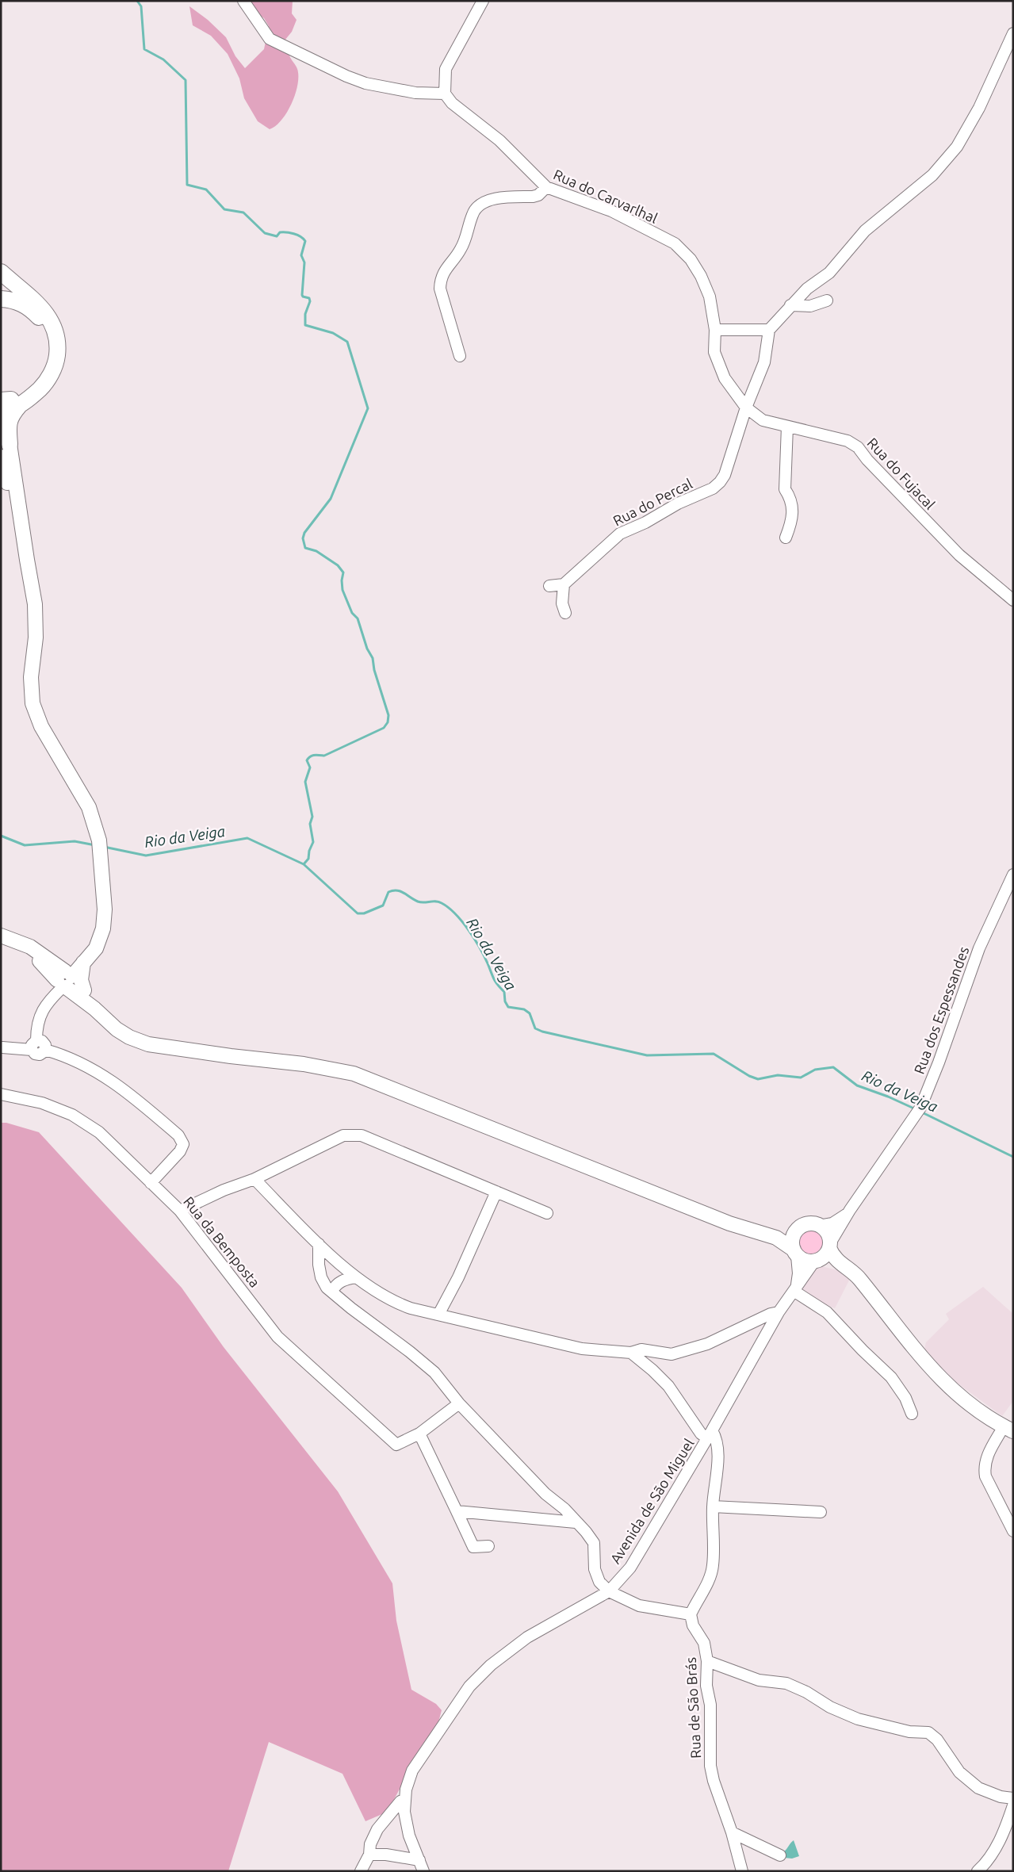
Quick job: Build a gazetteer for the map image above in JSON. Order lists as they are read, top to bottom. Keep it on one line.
{"streets":{"street":["Rua do Carvarlhal","Rua do Fujacal","Rua do Percal","Rua dos Espessandes","Rua da Bemposta","Avenida de São Miguel","Rua de São Brás"]},"crossings":[["Rua do Carvarlhal","Rua do Fujacal"],["Rua do Carvarlhal","Rua do Percal"],["Rua do Fujacal","Rua do Percal"]],"water":["Rio da Veiga"]}
